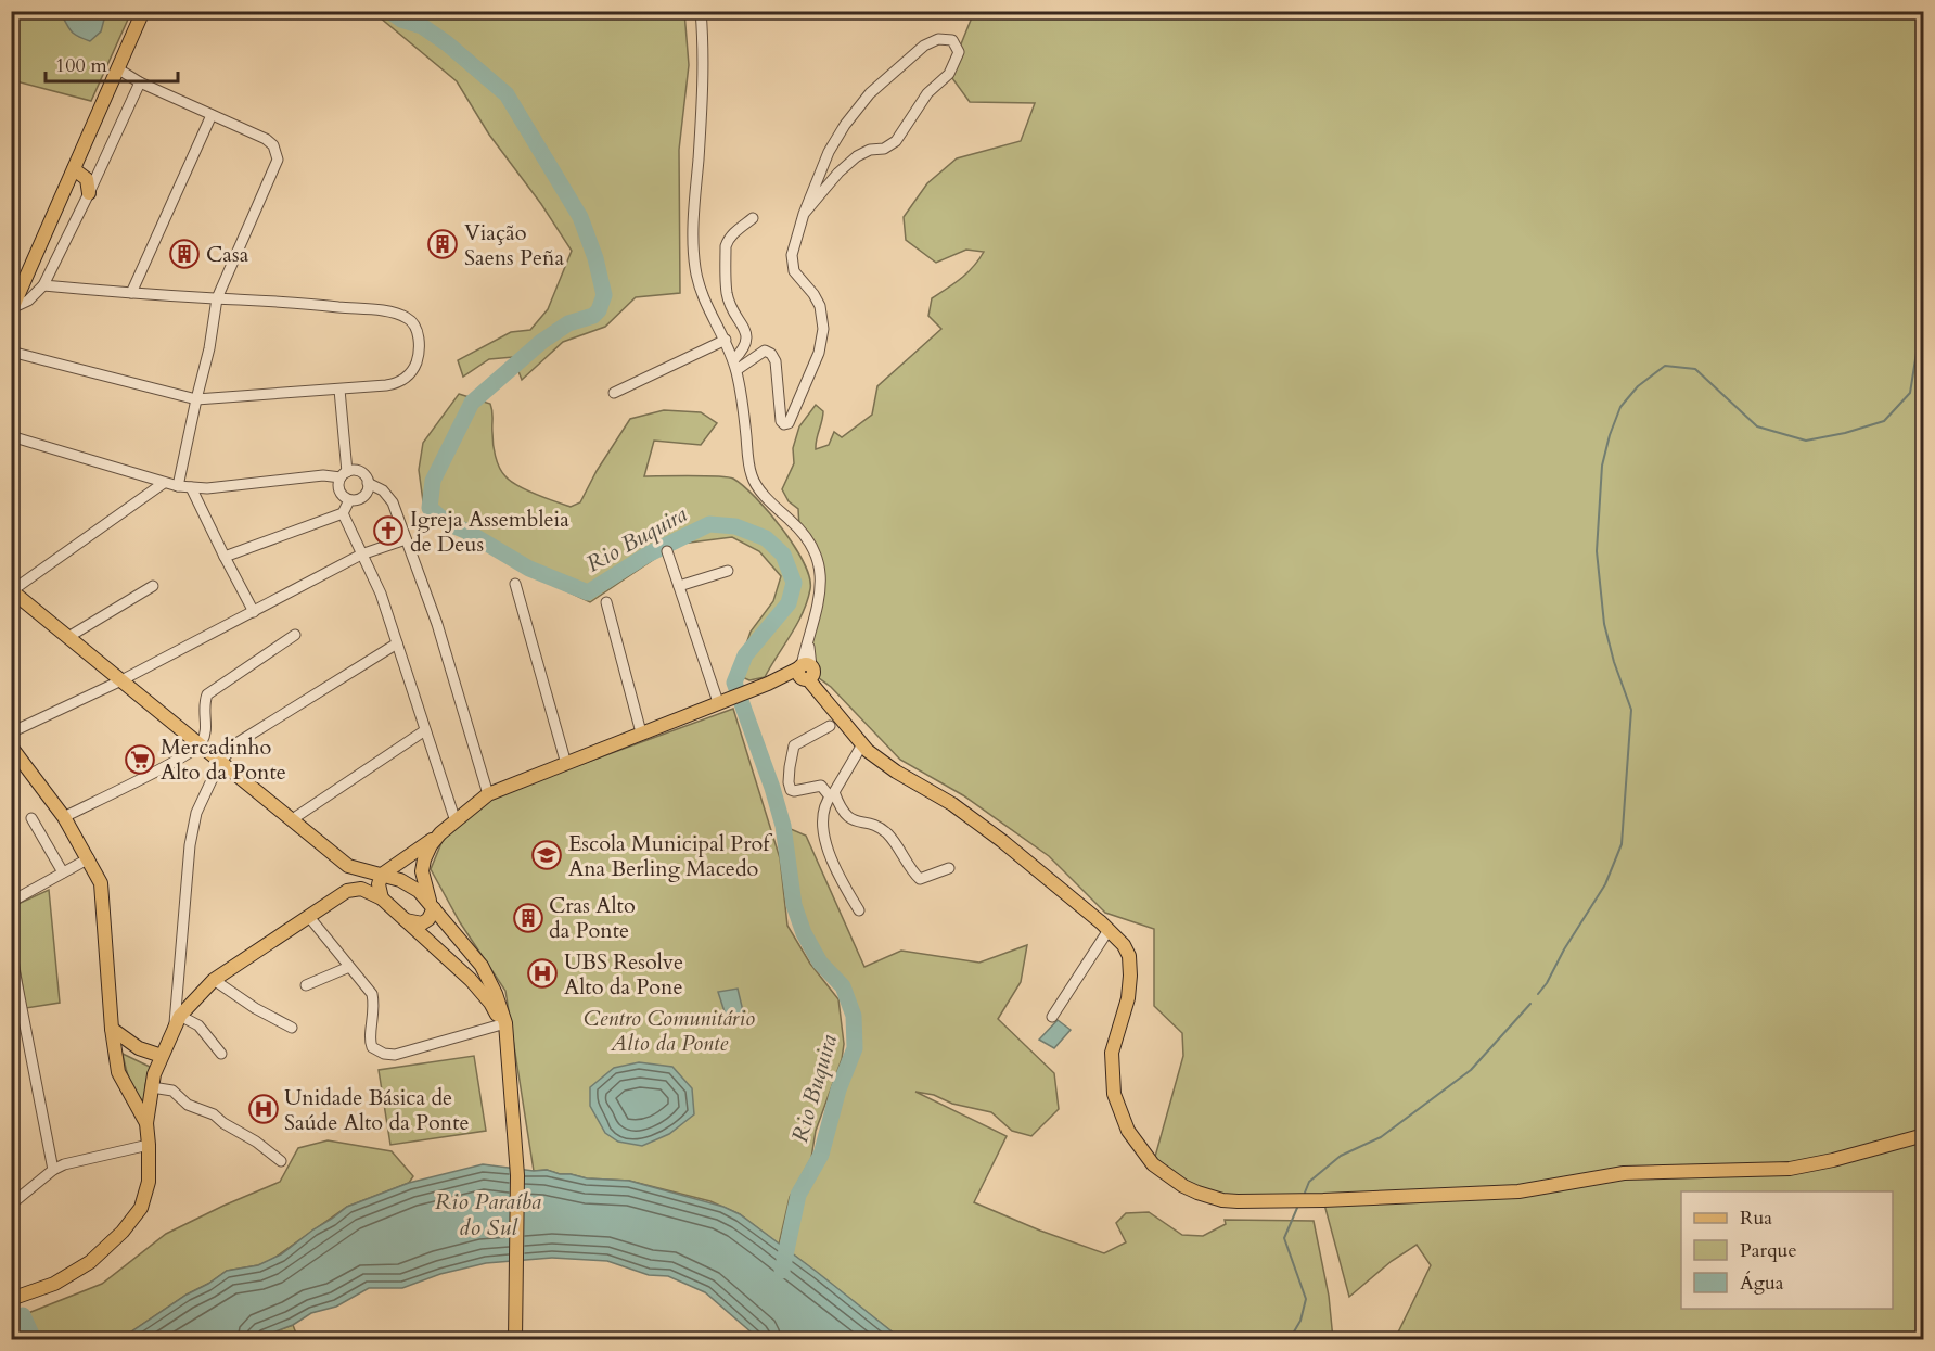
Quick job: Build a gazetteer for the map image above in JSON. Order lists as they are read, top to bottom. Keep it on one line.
{"water":["Rio Buquira","Rio Paraíba do Sul"],"parks":["Centro Comunitário Alto da Ponte"],"places":{"building":["Viação Saens Peña","Casa","Cras Alto da Ponte"],"church":["Igreja Assembleia de Deus"],"supermarket":["Mercadinho Alto da Ponte"],"school or university":["Escola Municipal Prof Ana Berling Macedo"],"hospital":["UBS Resolve Alto da Pone","Unidade Básica de Saúde Alto da Ponte"]},"legend":["Rua","Parque","Água"],"scale_bar":"100 m"}
